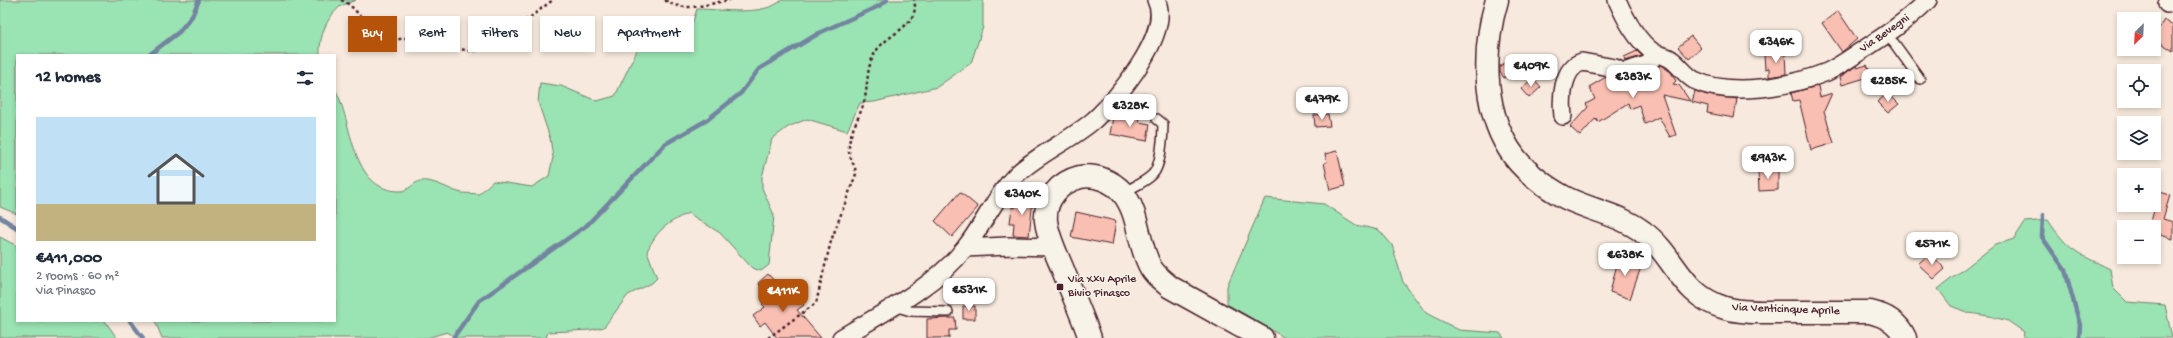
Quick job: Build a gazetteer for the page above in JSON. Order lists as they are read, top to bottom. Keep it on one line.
{"streets":{"main road":["Via Venticinque Aprile"],"street":["Via Bevegni"]},"places":{"transit":["Via Xxv Aprile Bivio Pinasco"]},"north":"bottom left","page":{"map_buttons":["+","−"],"chip":["Buy","Rent","Filters","New","Apartment"],"price":["€346K","€409K","€383K","€285K","€479K","€328K","€943K","€340K","€571K","€638K","€531K","€411K"],"heading":"12 homes","list":[{"name":"€411,000","note":"2 rooms · 60 m² · Via Pinasco"}]}}
